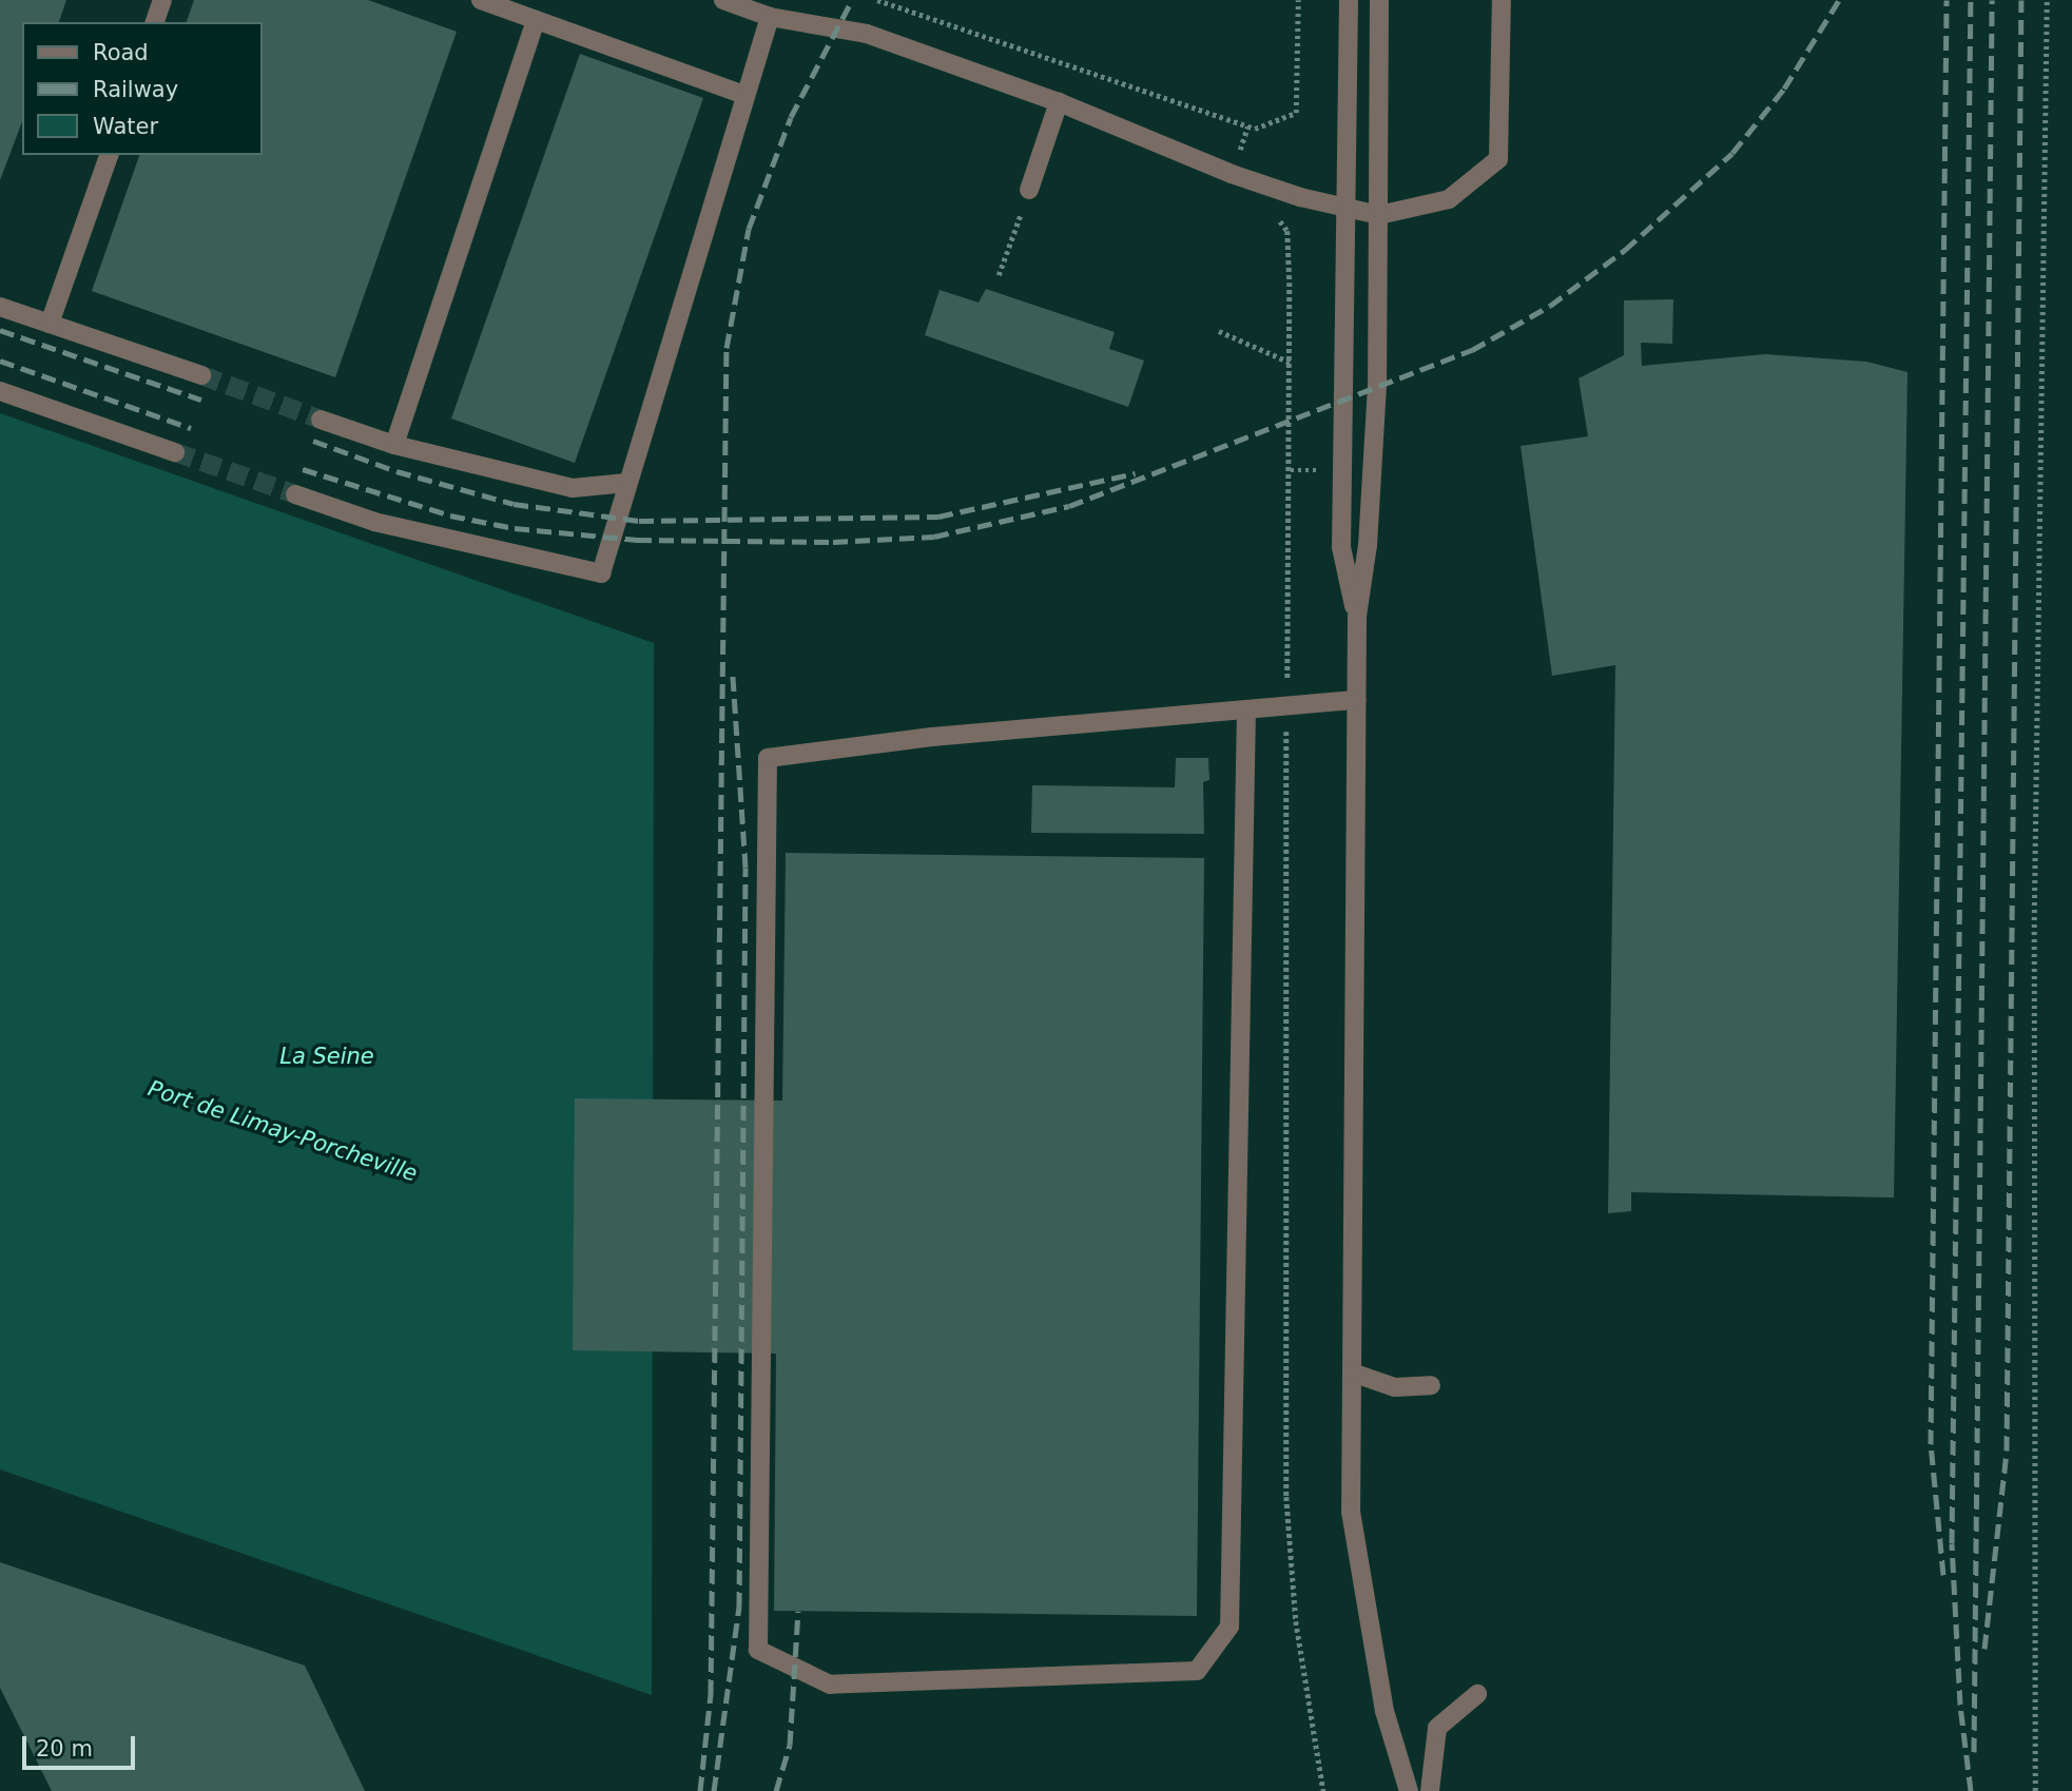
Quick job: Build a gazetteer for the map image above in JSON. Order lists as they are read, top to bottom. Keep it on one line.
{"water":["La Seine","Port de Limay-Porcheville"],"legend":["Road","Railway","Water"],"scale_bar":"20 m"}
